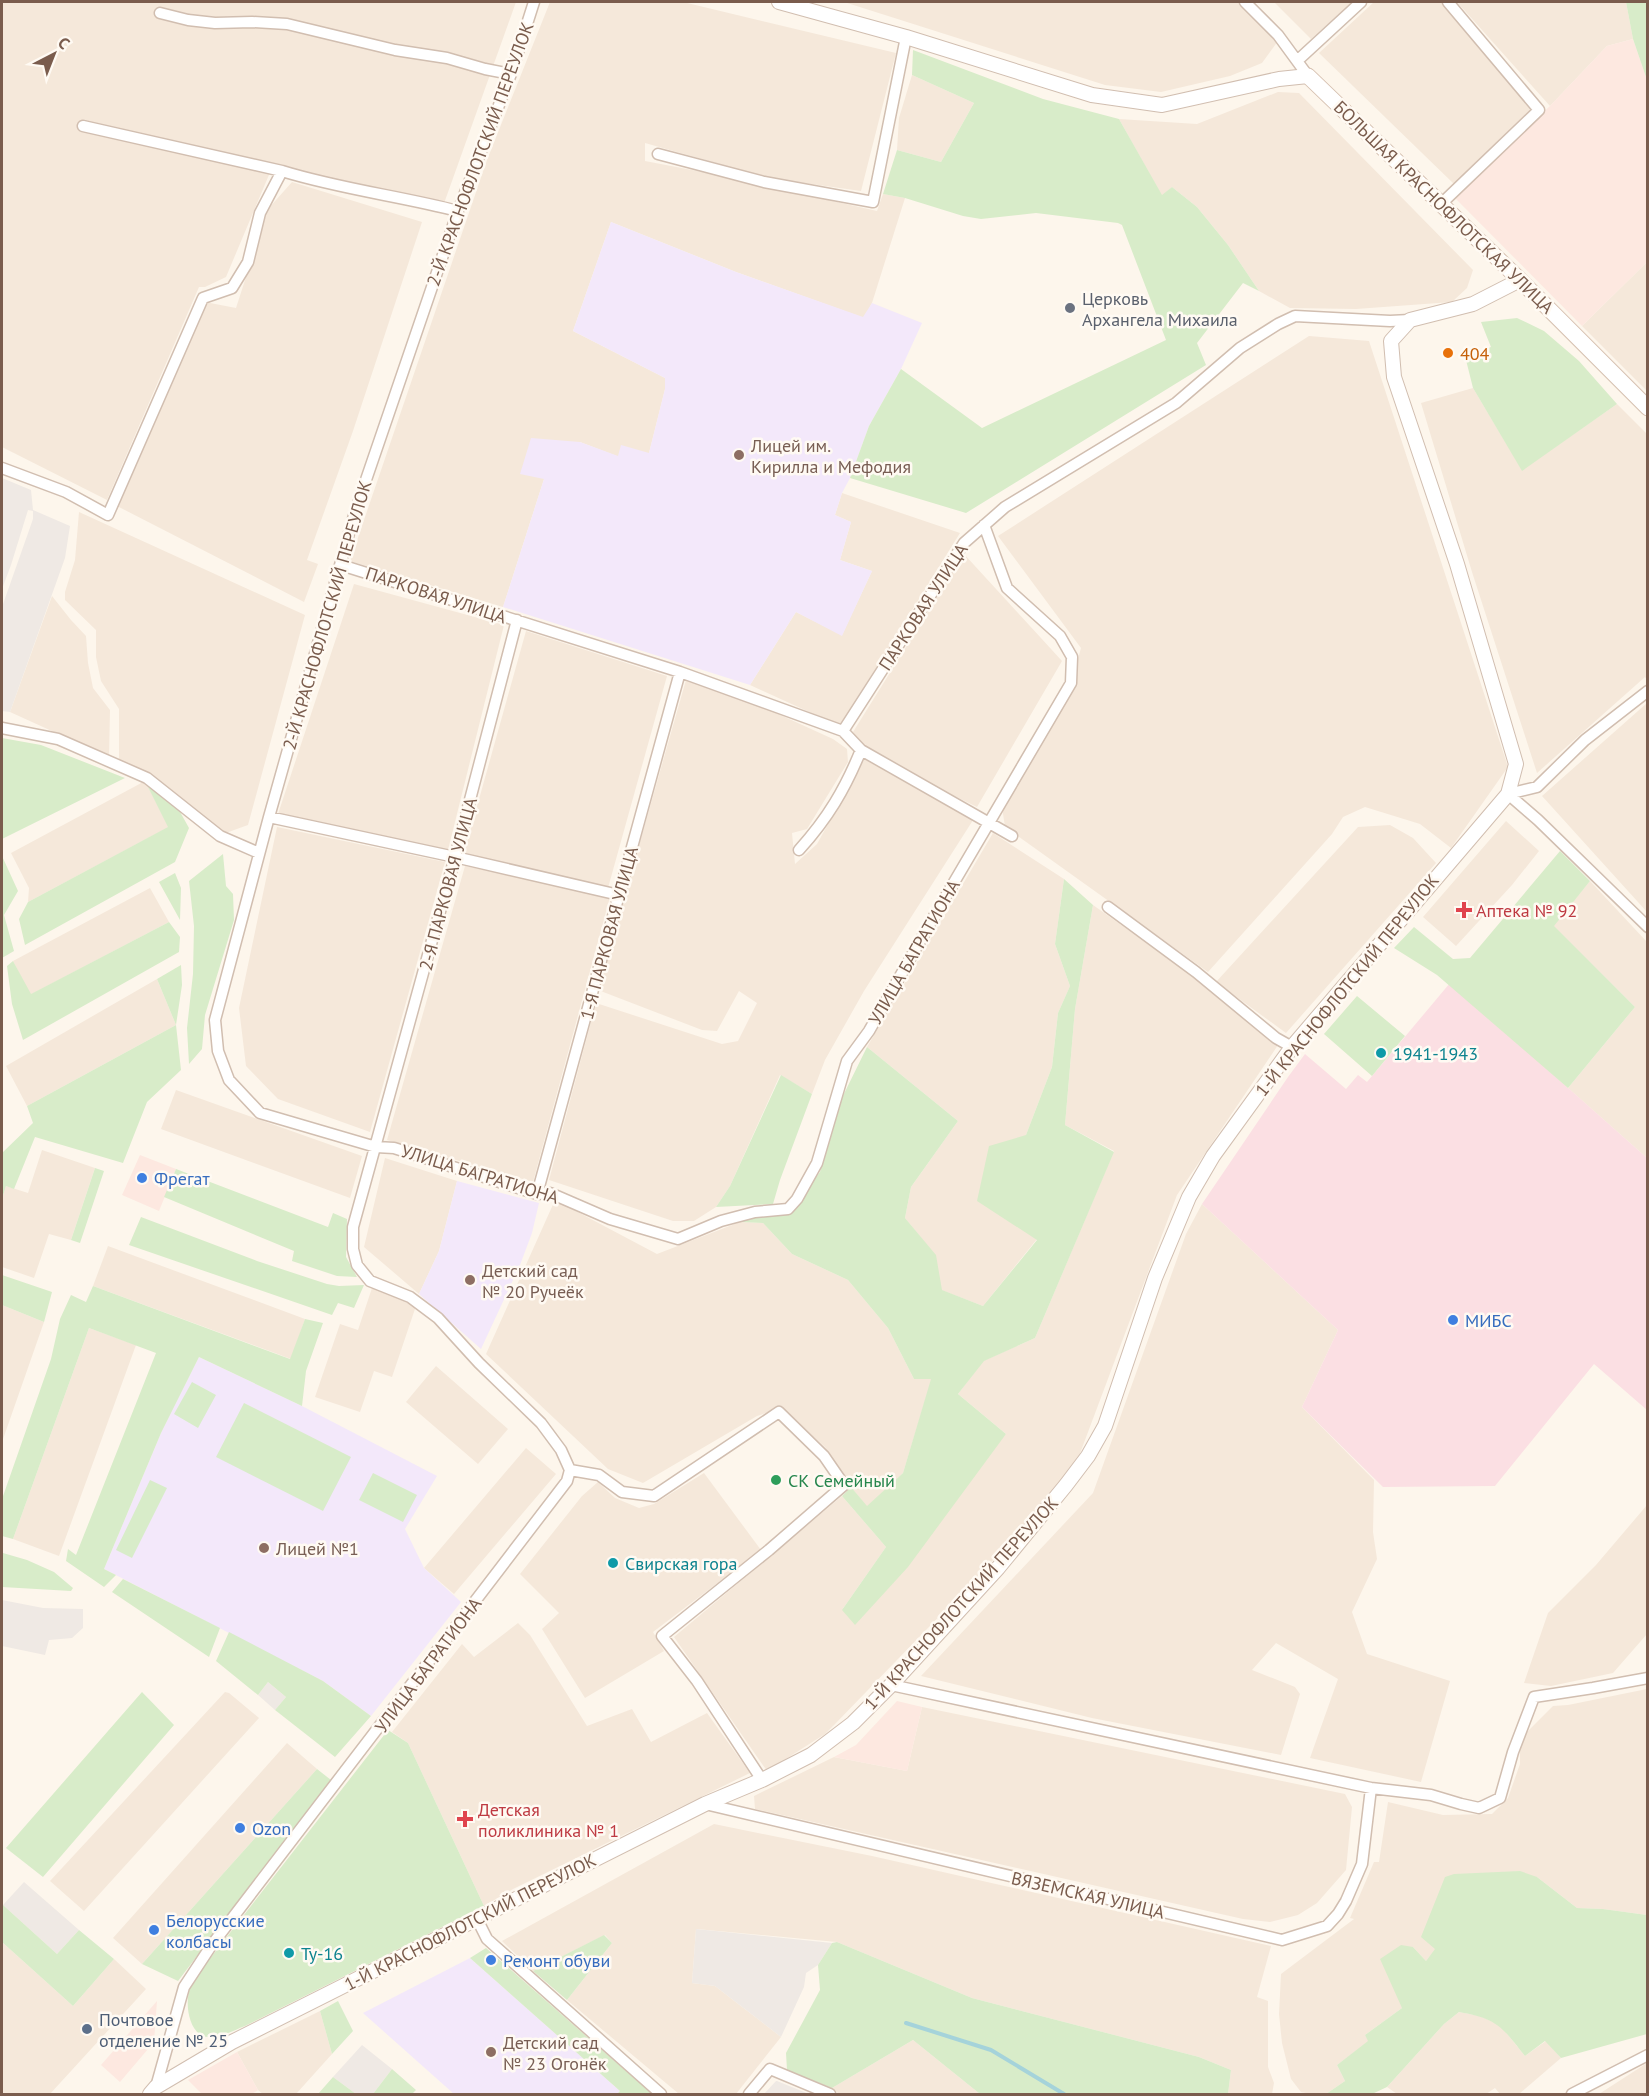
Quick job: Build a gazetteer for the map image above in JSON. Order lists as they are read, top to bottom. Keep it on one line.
{"streets":{"main road":["БОЛЬШАЯ КРАСНОФЛОТСКАЯ УЛИЦА"],"street":["2-Й КРАСНОФЛОТСКИЙ ПЕРЕУЛОК","ПАРКОВАЯ УЛИЦА","2-Я ПАРКОВАЯ УЛИЦА","1-Я ПАРКОВАЯ УЛИЦА","УЛИЦА БАГРАТИОНА","1-Й КРАСНОФЛОТСКИЙ ПЕРЕУЛОК","ВЯЗЕМСКАЯ УЛИЦА"]},"crossings":[["2-Й КРАСНОФЛОТСКИЙ ПЕРЕУЛОК","ПАРКОВАЯ УЛИЦА"],["2-Й КРАСНОФЛОТСКИЙ ПЕРЕУЛОК","2-Я ПАРКОВАЯ УЛИЦА"],["2-Й КРАСНОФЛОТСКИЙ ПЕРЕУЛОК","УЛИЦА БАГРАТИОНА"],["БОЛЬШАЯ КРАСНОФЛОТСКАЯ УЛИЦА","ПАРКОВАЯ УЛИЦА"],["ПАРКОВАЯ УЛИЦА","2-Я ПАРКОВАЯ УЛИЦА"],["ПАРКОВАЯ УЛИЦА","1-Я ПАРКОВАЯ УЛИЦА"],["ПАРКОВАЯ УЛИЦА","УЛИЦА БАГРАТИОНА"],["ПАРКОВАЯ УЛИЦА","1-Й КРАСНОФЛОТСКИЙ ПЕРЕУЛОК"],["2-Я ПАРКОВАЯ УЛИЦА","УЛИЦА БАГРАТИОНА"],["1-Я ПАРКОВАЯ УЛИЦА","УЛИЦА БАГРАТИОНА"],["УЛИЦА БАГРАТИОНА","1-Й КРАСНОФЛОТСКИЙ ПЕРЕУЛОК"],["1-Й КРАСНОФЛОТСКИЙ ПЕРЕУЛОК","ВЯЗЕМСКАЯ УЛИЦА"]],"places":{"other":["Церковь Архангела Михаила","404","Лицей им. Кирилла и Мефодия","1941-1943","Фрегат","Детский сад № 20 Ручеёк","МИБС","СК Семейный","Лицей №1","Свирская гора","Ozon","Белорусские колбасы","Ту-16","Ремонт обуви","Почтовое отделение № 25","Детский сад № 23 Огонёк"],"health":["Аптека № 92","Детская поликлиника № 1"]},"north":"top right"}
